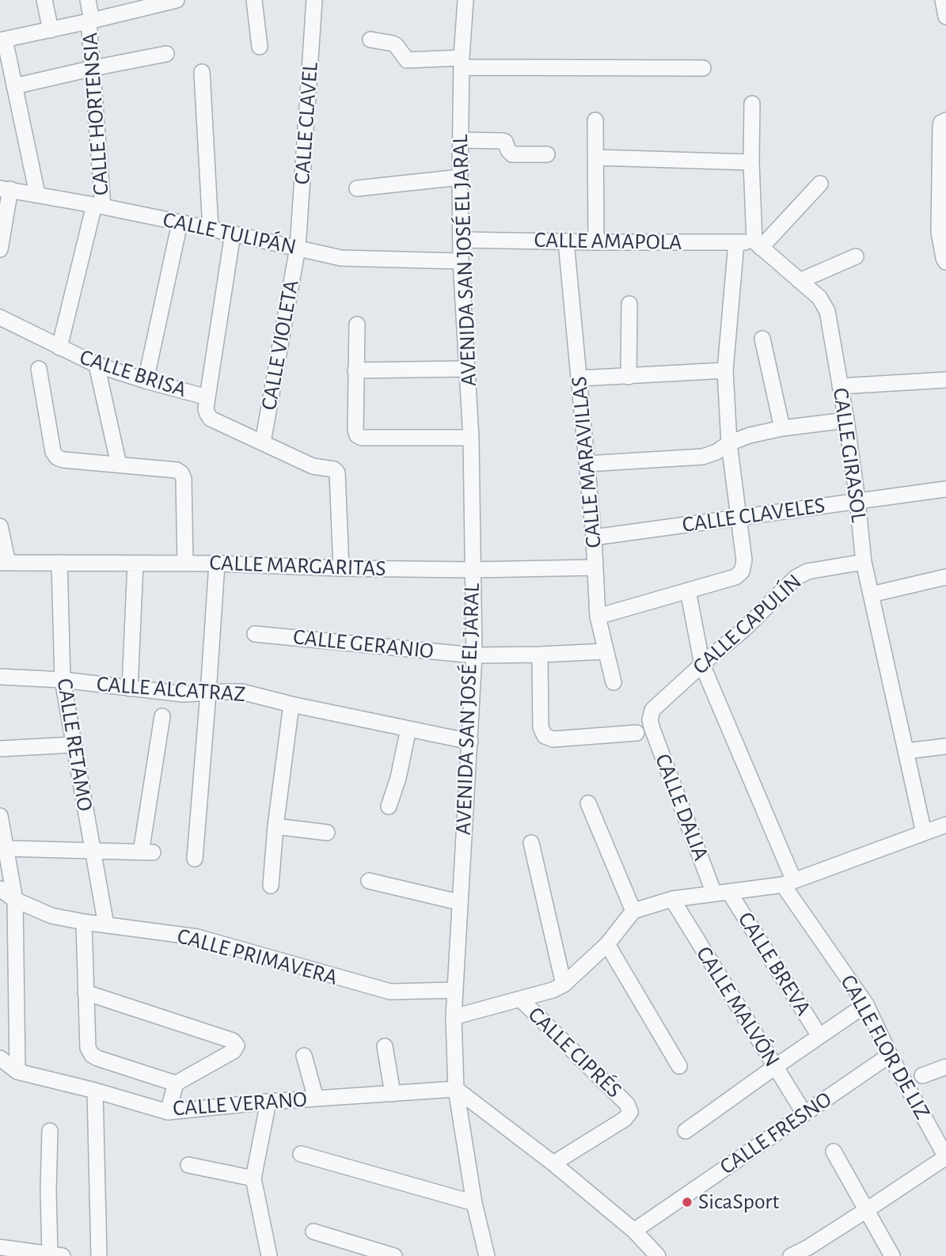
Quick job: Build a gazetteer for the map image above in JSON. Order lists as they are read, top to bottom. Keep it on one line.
{"streets":{"street":["CALLE HORTENSIA","CALLE CLAVEL","CALLE TULIPÁN","CALLE AMAPOLA","AVENIDA SAN JOSÉ EL JARAL","CALLE VIOLETA","CALLE BRISA","CALLE GIRASOL","CALLE MARAVILLAS","CALLE CLAVELES","CALLE MARGARITAS","CALLE CAPULÍN","CALLE GERANIO","CALLE ALCATRAZ","CALLE RETAMO","CALLE DALIA","CALLE PRIMAVERA","CALLE BREVA","CALLE MALVÓN","CALLE FLOR DE LIZ","CALLE CIPRÉS","CALLE VERANO","CALLE FRESNO"]},"crossings":[["CALLE HORTENSIA","CALLE TULIPÁN"],["CALLE HORTENSIA","CALLE BRISA"],["CALLE CLAVEL","CALLE TULIPÁN"],["CALLE CLAVEL","CALLE VIOLETA"],["CALLE TULIPÁN","AVENIDA SAN JOSÉ EL JARAL"],["CALLE TULIPÁN","CALLE VIOLETA"],["CALLE AMAPOLA","AVENIDA SAN JOSÉ EL JARAL"],["CALLE AMAPOLA","CALLE GIRASOL"],["CALLE AMAPOLA","CALLE MARAVILLAS"],["AVENIDA SAN JOSÉ EL JARAL","CALLE MARGARITAS"],["AVENIDA SAN JOSÉ EL JARAL","CALLE GERANIO"],["AVENIDA SAN JOSÉ EL JARAL","CALLE ALCATRAZ"],["AVENIDA SAN JOSÉ EL JARAL","CALLE PRIMAVERA"],["AVENIDA SAN JOSÉ EL JARAL","CALLE VERANO"],["CALLE GIRASOL","CALLE CLAVELES"],["CALLE GIRASOL","CALLE CAPULÍN"],["CALLE MARAVILLAS","CALLE CLAVELES"],["CALLE MARAVILLAS","CALLE MARGARITAS"],["CALLE MARAVILLAS","CALLE GERANIO"],["CALLE MARGARITAS","CALLE RETAMO"],["CALLE CAPULÍN","CALLE DALIA"],["CALLE CAPULÍN","CALLE FLOR DE LIZ"],["CALLE ALCATRAZ","CALLE RETAMO"],["CALLE RETAMO","CALLE PRIMAVERA"],["CALLE DALIA","CALLE BREVA"],["CALLE MALVÓN","CALLE FRESNO"],["CALLE FLOR DE LIZ","CALLE FRESNO"]],"places":["SicaSport"]}
